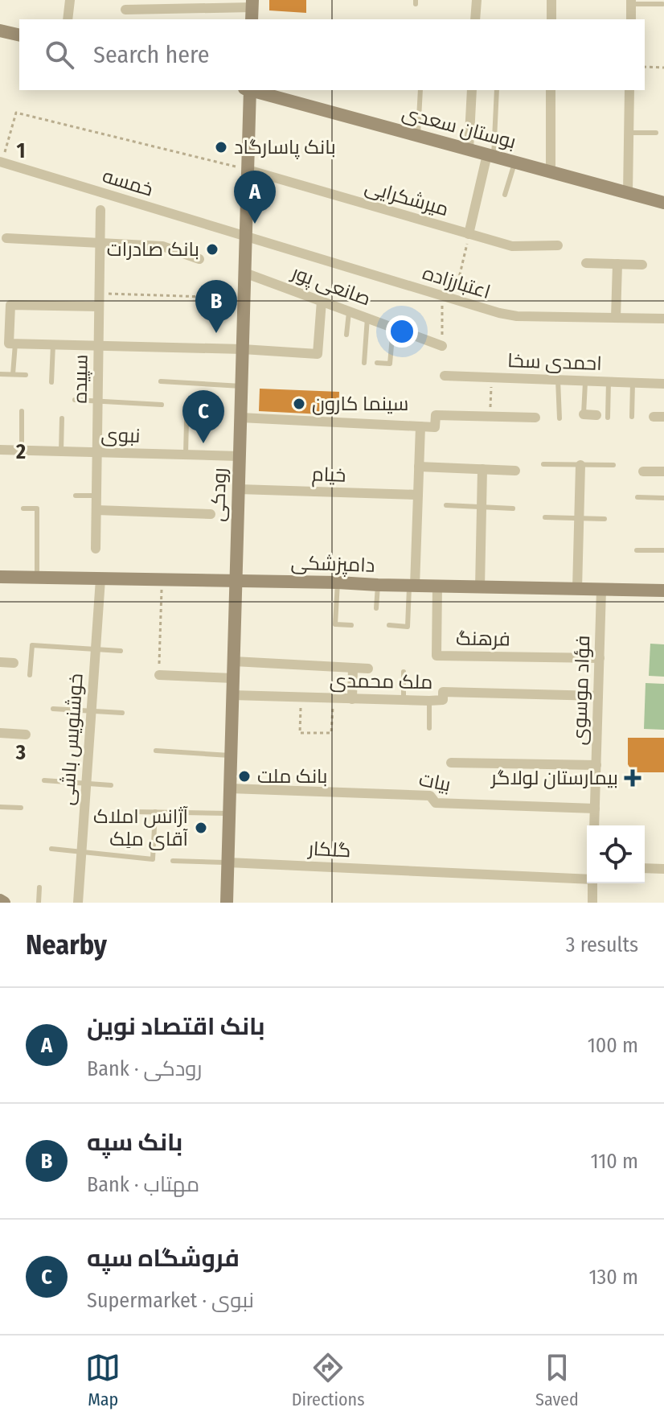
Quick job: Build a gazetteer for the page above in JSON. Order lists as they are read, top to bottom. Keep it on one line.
{"streets":{"main road":["بوستان سعدی","رودکی","دامپزشکی"],"street":["خمسه","میرشکرایی","اعتبارزاده","صانعی پور","احمدی سخا","سپیده","نبوی","خیام","فرهنگ","ملک محمدی","فؤاد موسوی","خوشنویس باشی","بیات","گلکار"]},"crossings":[["خمسه","اعتبارزاده"],["خمسه","رودکی"],["میرشکرایی","رودکی"],["اعتبارزاده","رودکی"],["صانعی پور","رودکی"],["سپیده","نبوی"],["نبوی","رودکی"],["خیام","رودکی"],["رودکی","دامپزشکی"],["رودکی","ملک محمدی"],["رودکی","بیات"],["رودکی","گلکار"],["دامپزشکی","فرهنگ"],["دامپزشکی","فؤاد موسوی"],["دامپزشکی","خوشنویس باشی"],["فرهنگ","فؤاد موسوی"],["ملک محمدی","فؤاد موسوی"],["فؤاد موسوی","بیات"]],"places":{"other":["بانک پاسارگاد","بانک صادرات","سینما کارون","بانک ملت","آژانس املاک آقای ملِک"],"health":["بیمارستان لولاگر"]},"page":{"search":"Search here","pins":["A","B","C"],"heading":["Nearby","3 results"],"list":[{"mark":"A","name":"بانک اقتصاد نوین","note":"Bank · رودکی","value":"100 m"},{"mark":"B","name":"بانک سپه","note":"Bank · مهتاب","value":"110 m"},{"mark":"C","name":"فروشگاه سپه","note":"Supermarket · نبوی","value":"130 m"}],"nav":["Map","Directions","Saved"]},"grid":{"rows":["1","2","3"]}}
